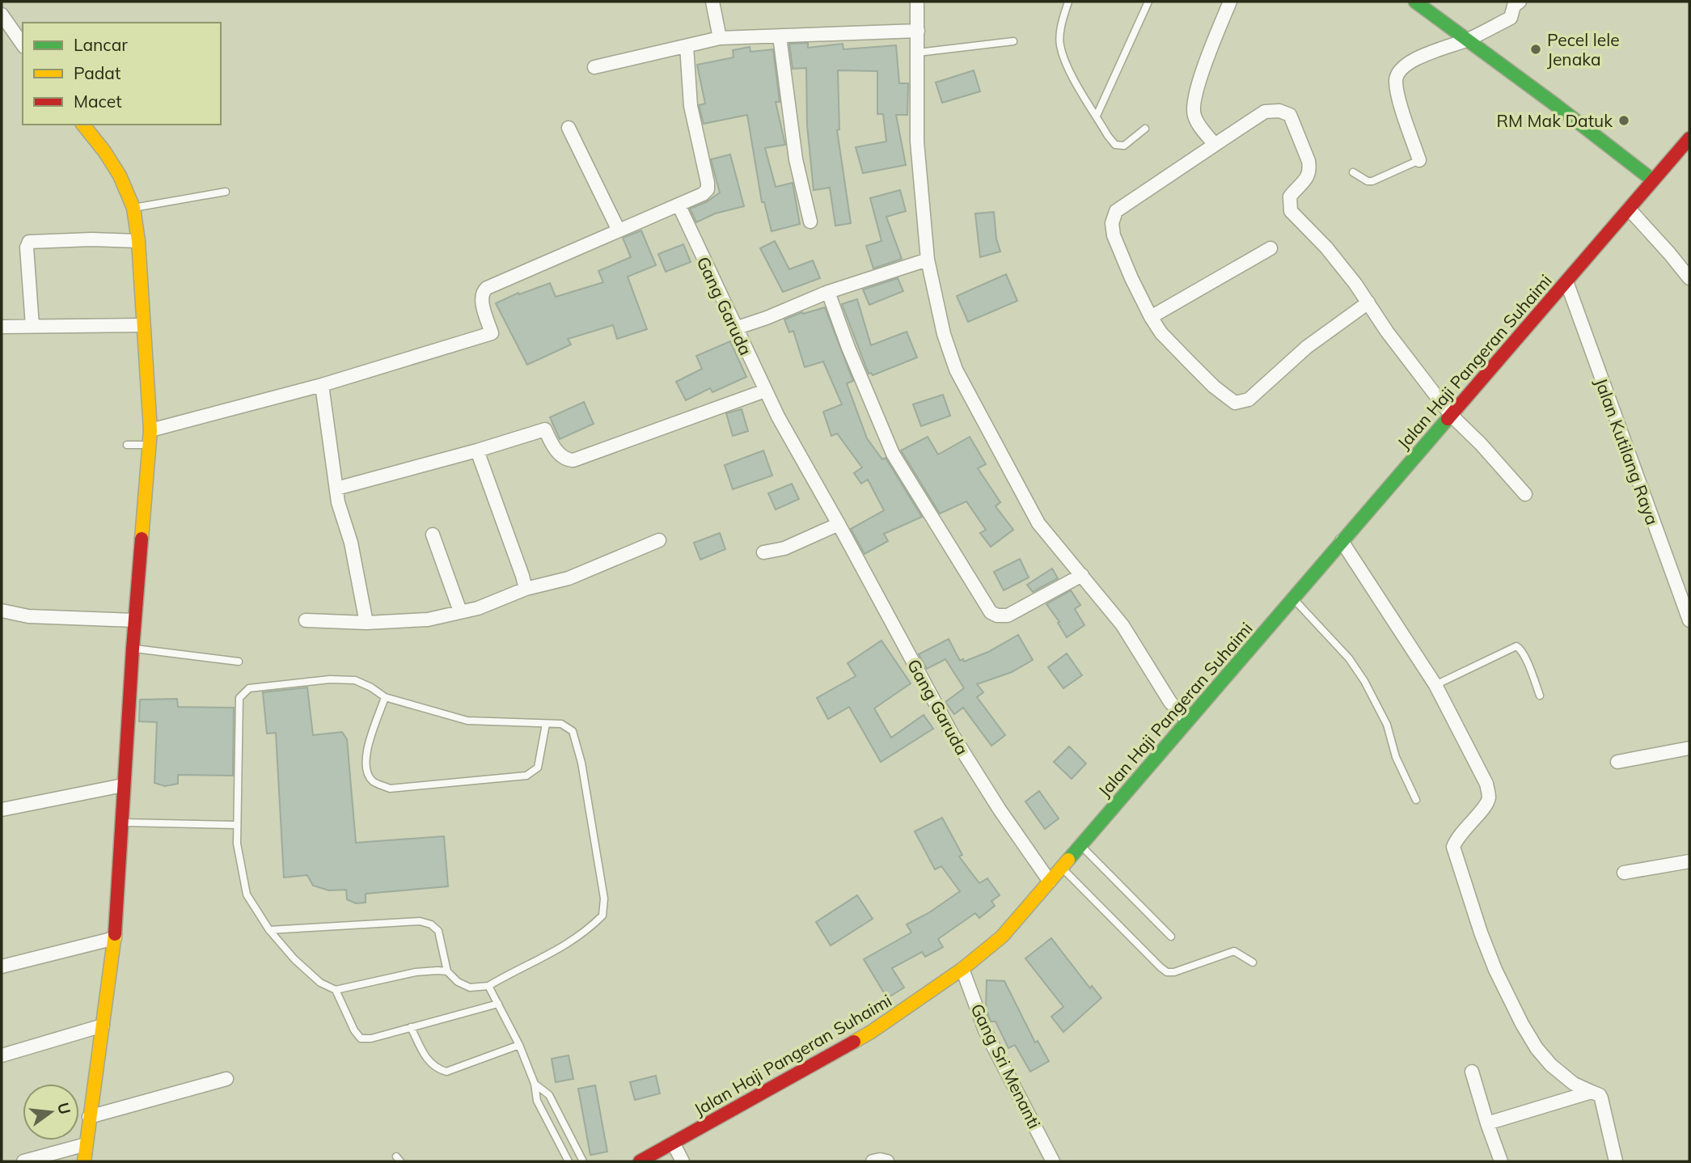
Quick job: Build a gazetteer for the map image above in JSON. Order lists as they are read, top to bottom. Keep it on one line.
{"streets":{"main road":["Jalan Haji Pangeran Suhaimi"],"street":["Gang Garuda","Jalan Kutilang Raya","Gang Sri Menanti"]},"crossings":[["Gang Garuda","Jalan Haji Pangeran Suhaimi"],["Jalan Haji Pangeran Suhaimi","Jalan Kutilang Raya"],["Jalan Haji Pangeran Suhaimi","Gang Sri Menanti"]],"places":["Pecel lele Jenaka","RM Mak Datuk"],"legend":["Lancar","Padat","Macet"],"north":"right"}
